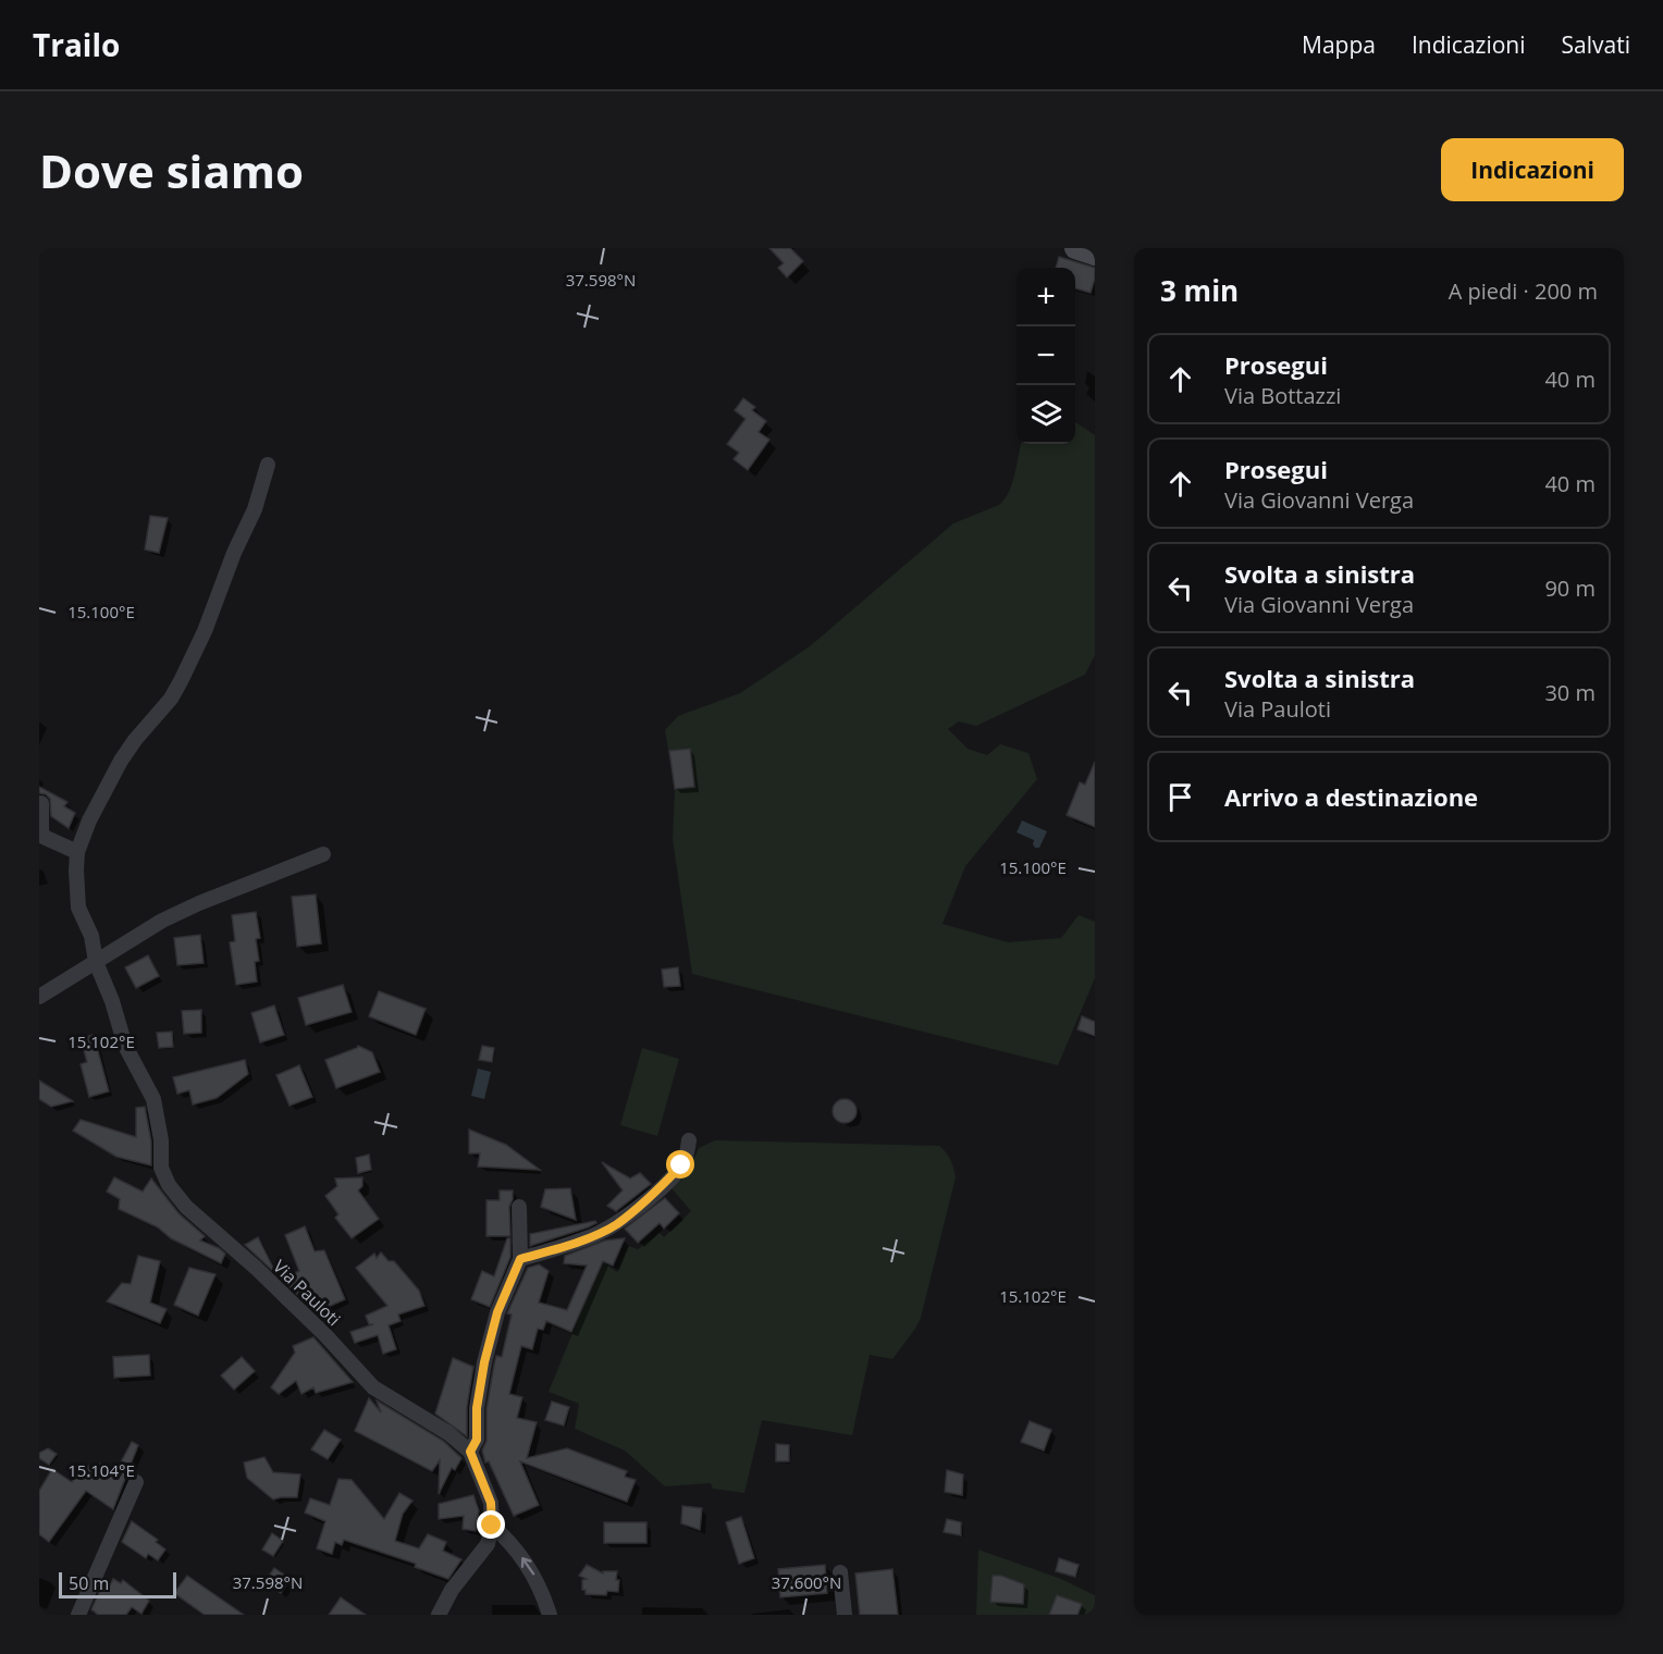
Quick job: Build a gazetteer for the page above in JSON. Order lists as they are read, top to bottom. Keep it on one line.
{"streets":{"street":["Via Pauloti"]},"scale_bar":"50 m","page":{"header":"Trailo","nav":["Mappa","Indicazioni","Salvati"],"buttons":"Indicazioni","title":"Dove siamo","heading":["3 min","A piedi · 200 m"],"map_buttons":["+","−"],"list":[["Prosegui","Via Bottazzi","40 m"],["Prosegui","Via Giovanni Verga","40 m"],["Svolta a sinistra","Via Giovanni Verga","90 m"],["Svolta a sinistra","Via Pauloti","30 m"],"Arrivo a destinazione"],"scale":"50 m"},"coordinates":["37.598°N","15.100°E","15.102°E","15.104°E","37.600°N"]}
